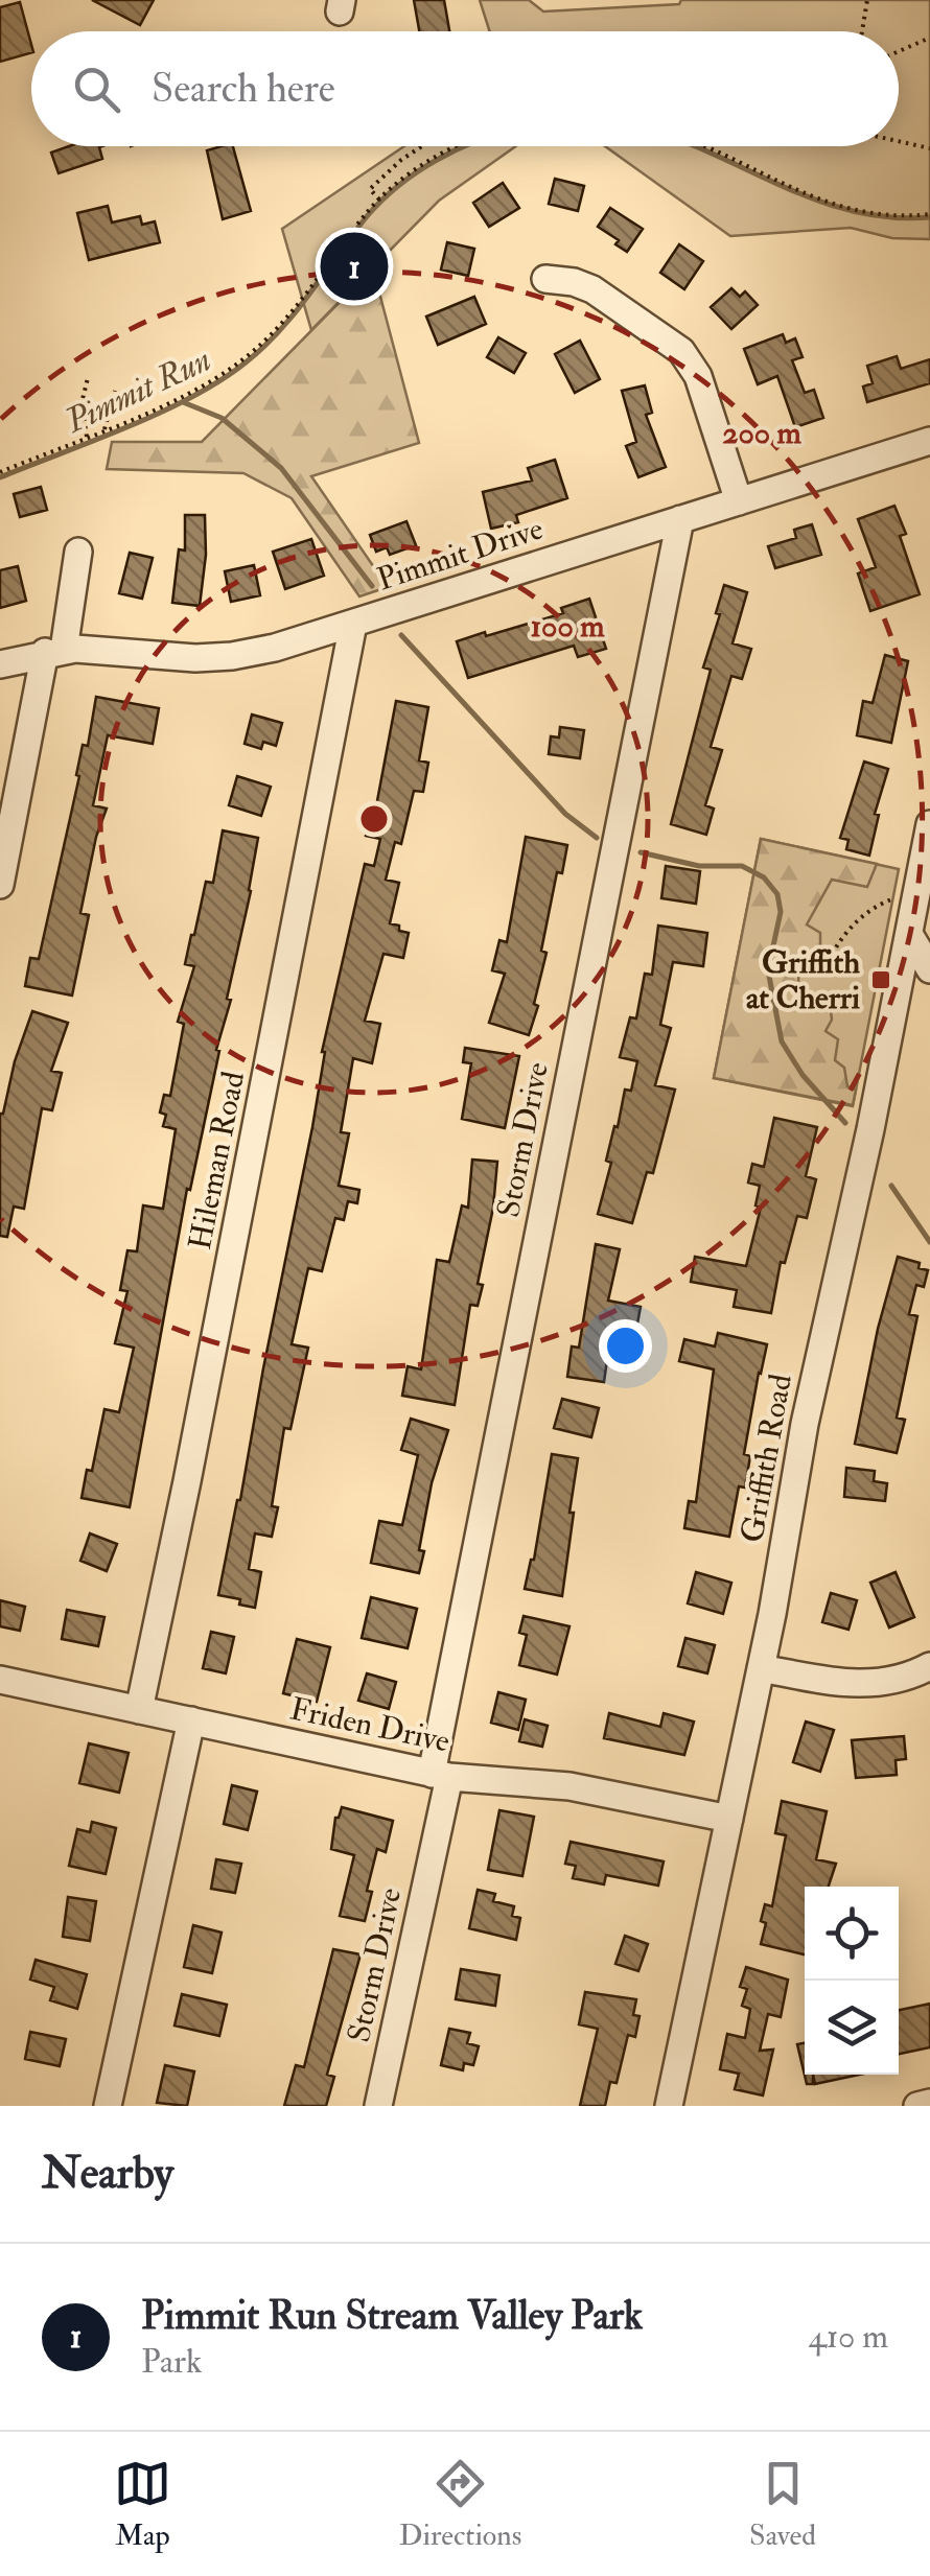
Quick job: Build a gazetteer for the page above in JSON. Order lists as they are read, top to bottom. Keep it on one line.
{"streets":{"street":["Pimmit Drive","Storm Drive","Hileman Road","Griffith Road","Friden Drive"]},"crossings":[["Pimmit Drive","Storm Drive"],["Pimmit Drive","Hileman Road"],["Storm Drive","Friden Drive"],["Hileman Road","Friden Drive"],["Griffith Road","Friden Drive"]],"water":["Pimmit Run"],"places":{"transit":["Griffith at Cherri"]},"page":{"search":"Search here","pins":"1","heading":"Nearby","list":[{"mark":"1","name":"Pimmit Run Stream Valley Park","note":"Park","value":"410 m"}],"nav":["Map","Directions","Saved"]},"rings":["200 m","100 m"]}
